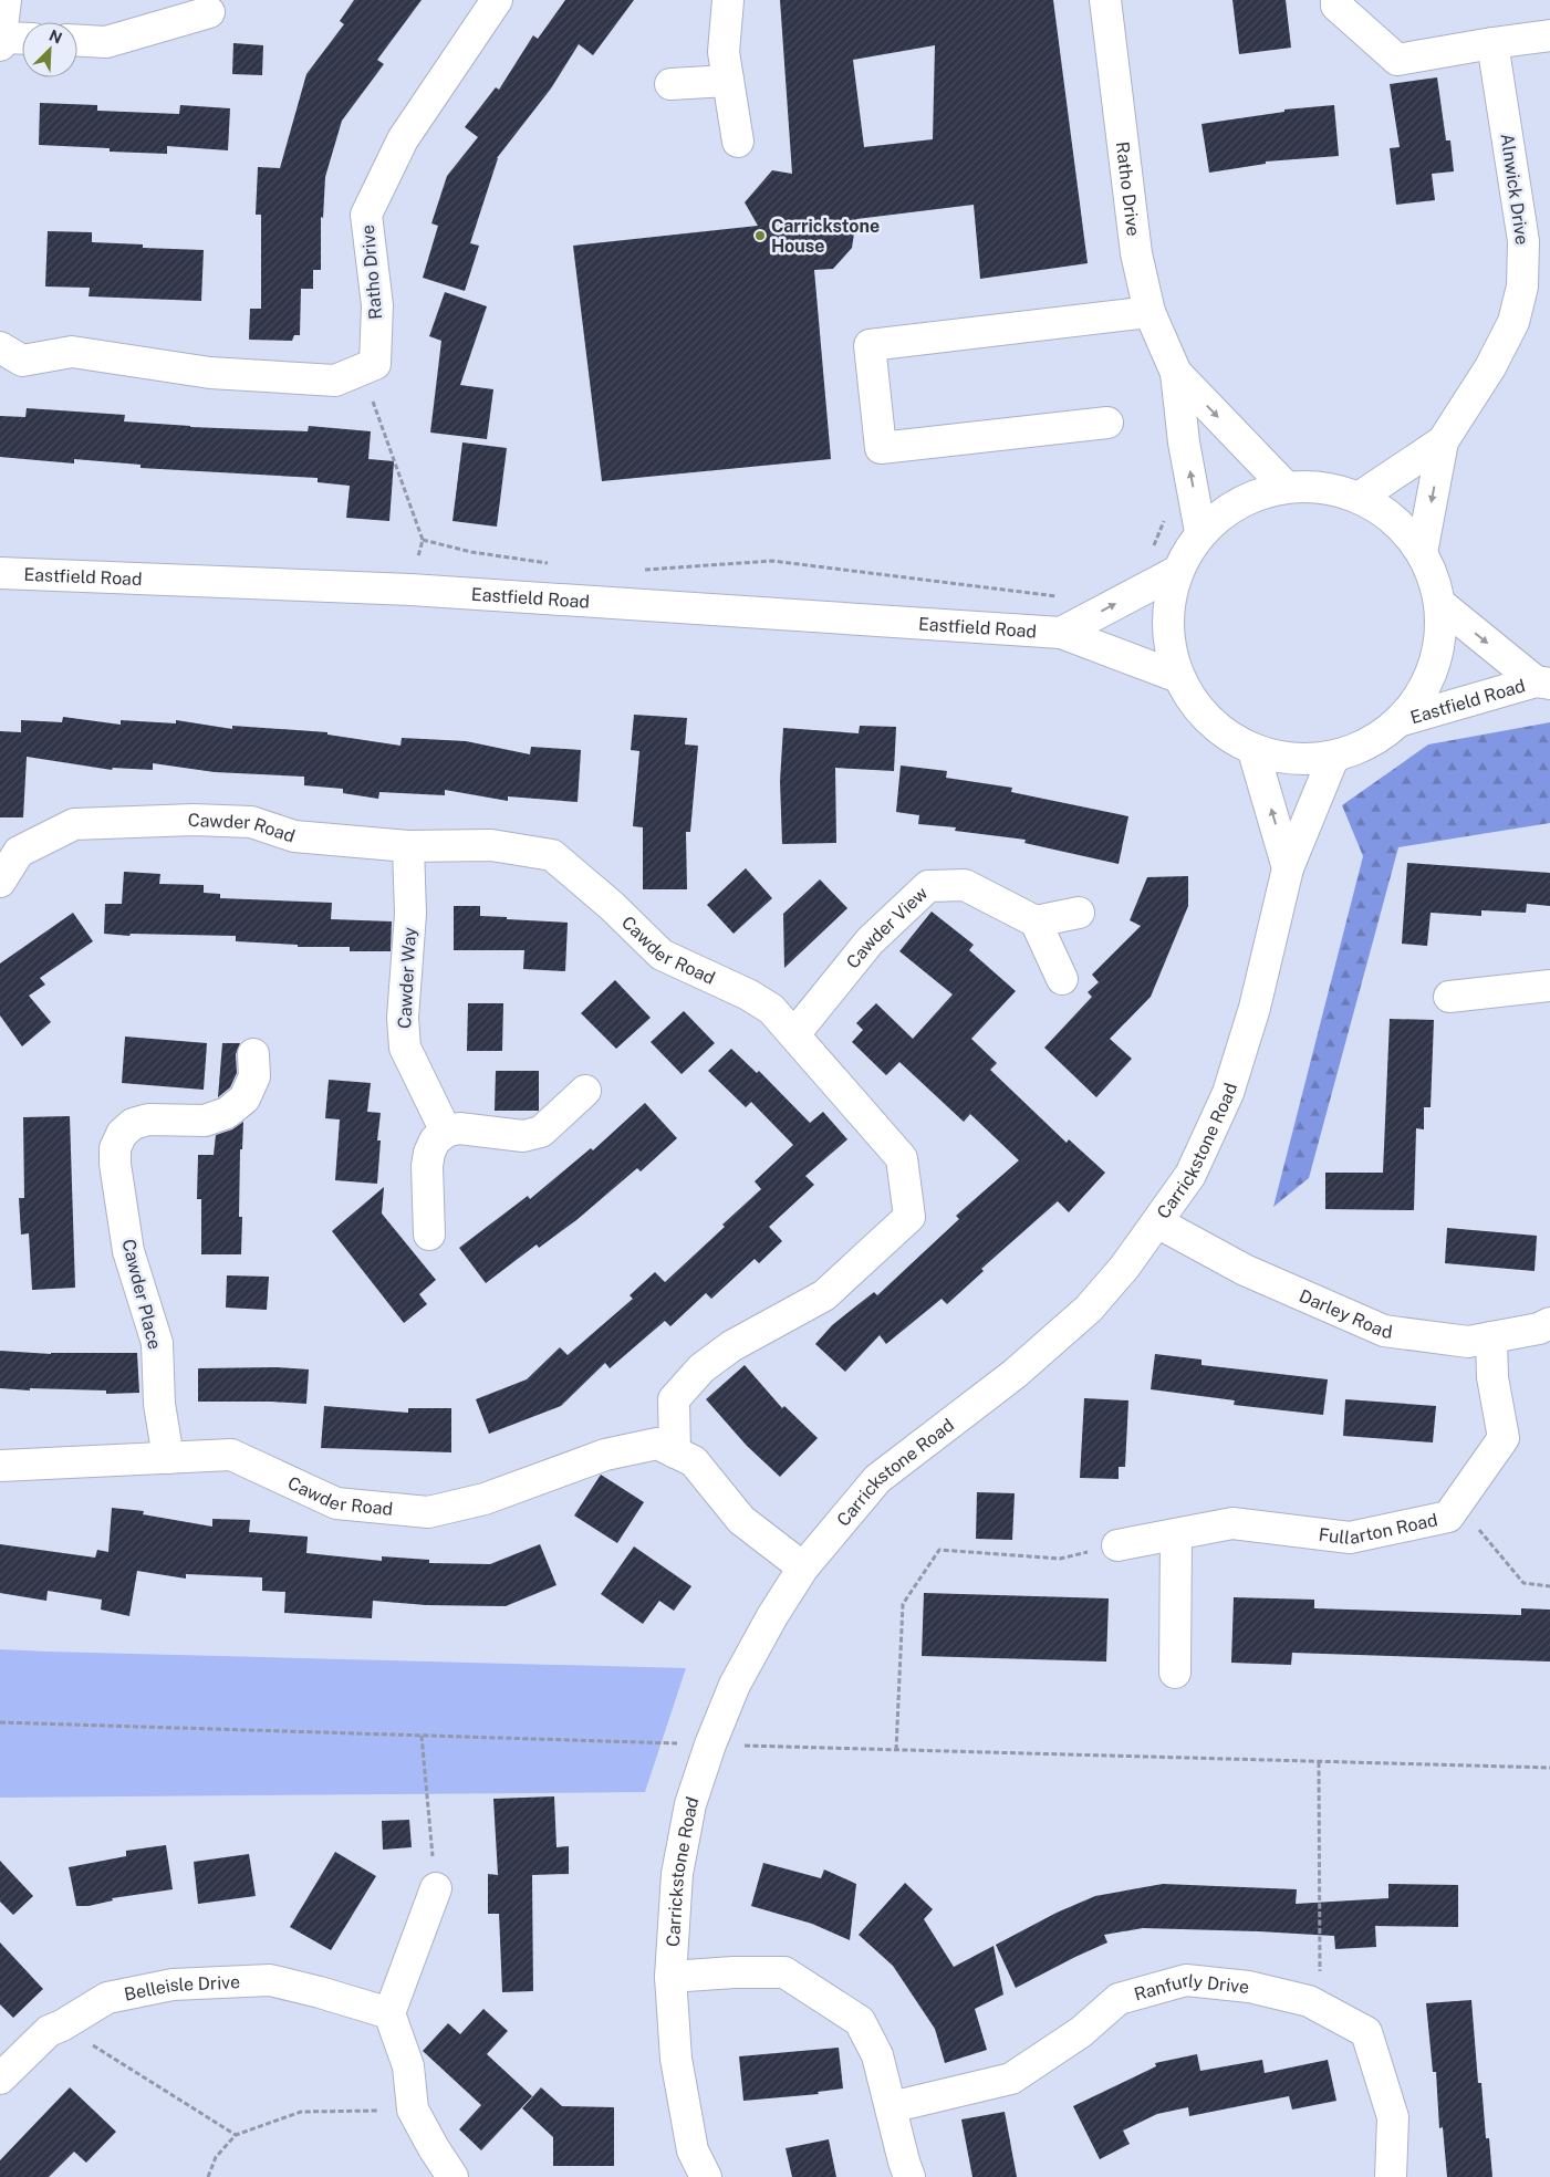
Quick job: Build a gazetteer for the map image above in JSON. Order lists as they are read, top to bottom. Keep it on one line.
{"streets":{"street":["Ratho Drive","Alnwick Drive","Eastfield Road","Cawder Road","Cawder View","Cawder Way","Carrickstone Road","Cawder Place","Darley Road","Fullarton Road","Belleisle Drive","Ranfurly Drive"]},"crossings":[["Cawder Road","Cawder View"],["Cawder Road","Cawder Way"],["Cawder Road","Carrickstone Road"],["Cawder Road","Cawder Place"],["Carrickstone Road","Darley Road"],["Darley Road","Fullarton Road"]],"places":["Carrickstone House"],"north":"top right"}
